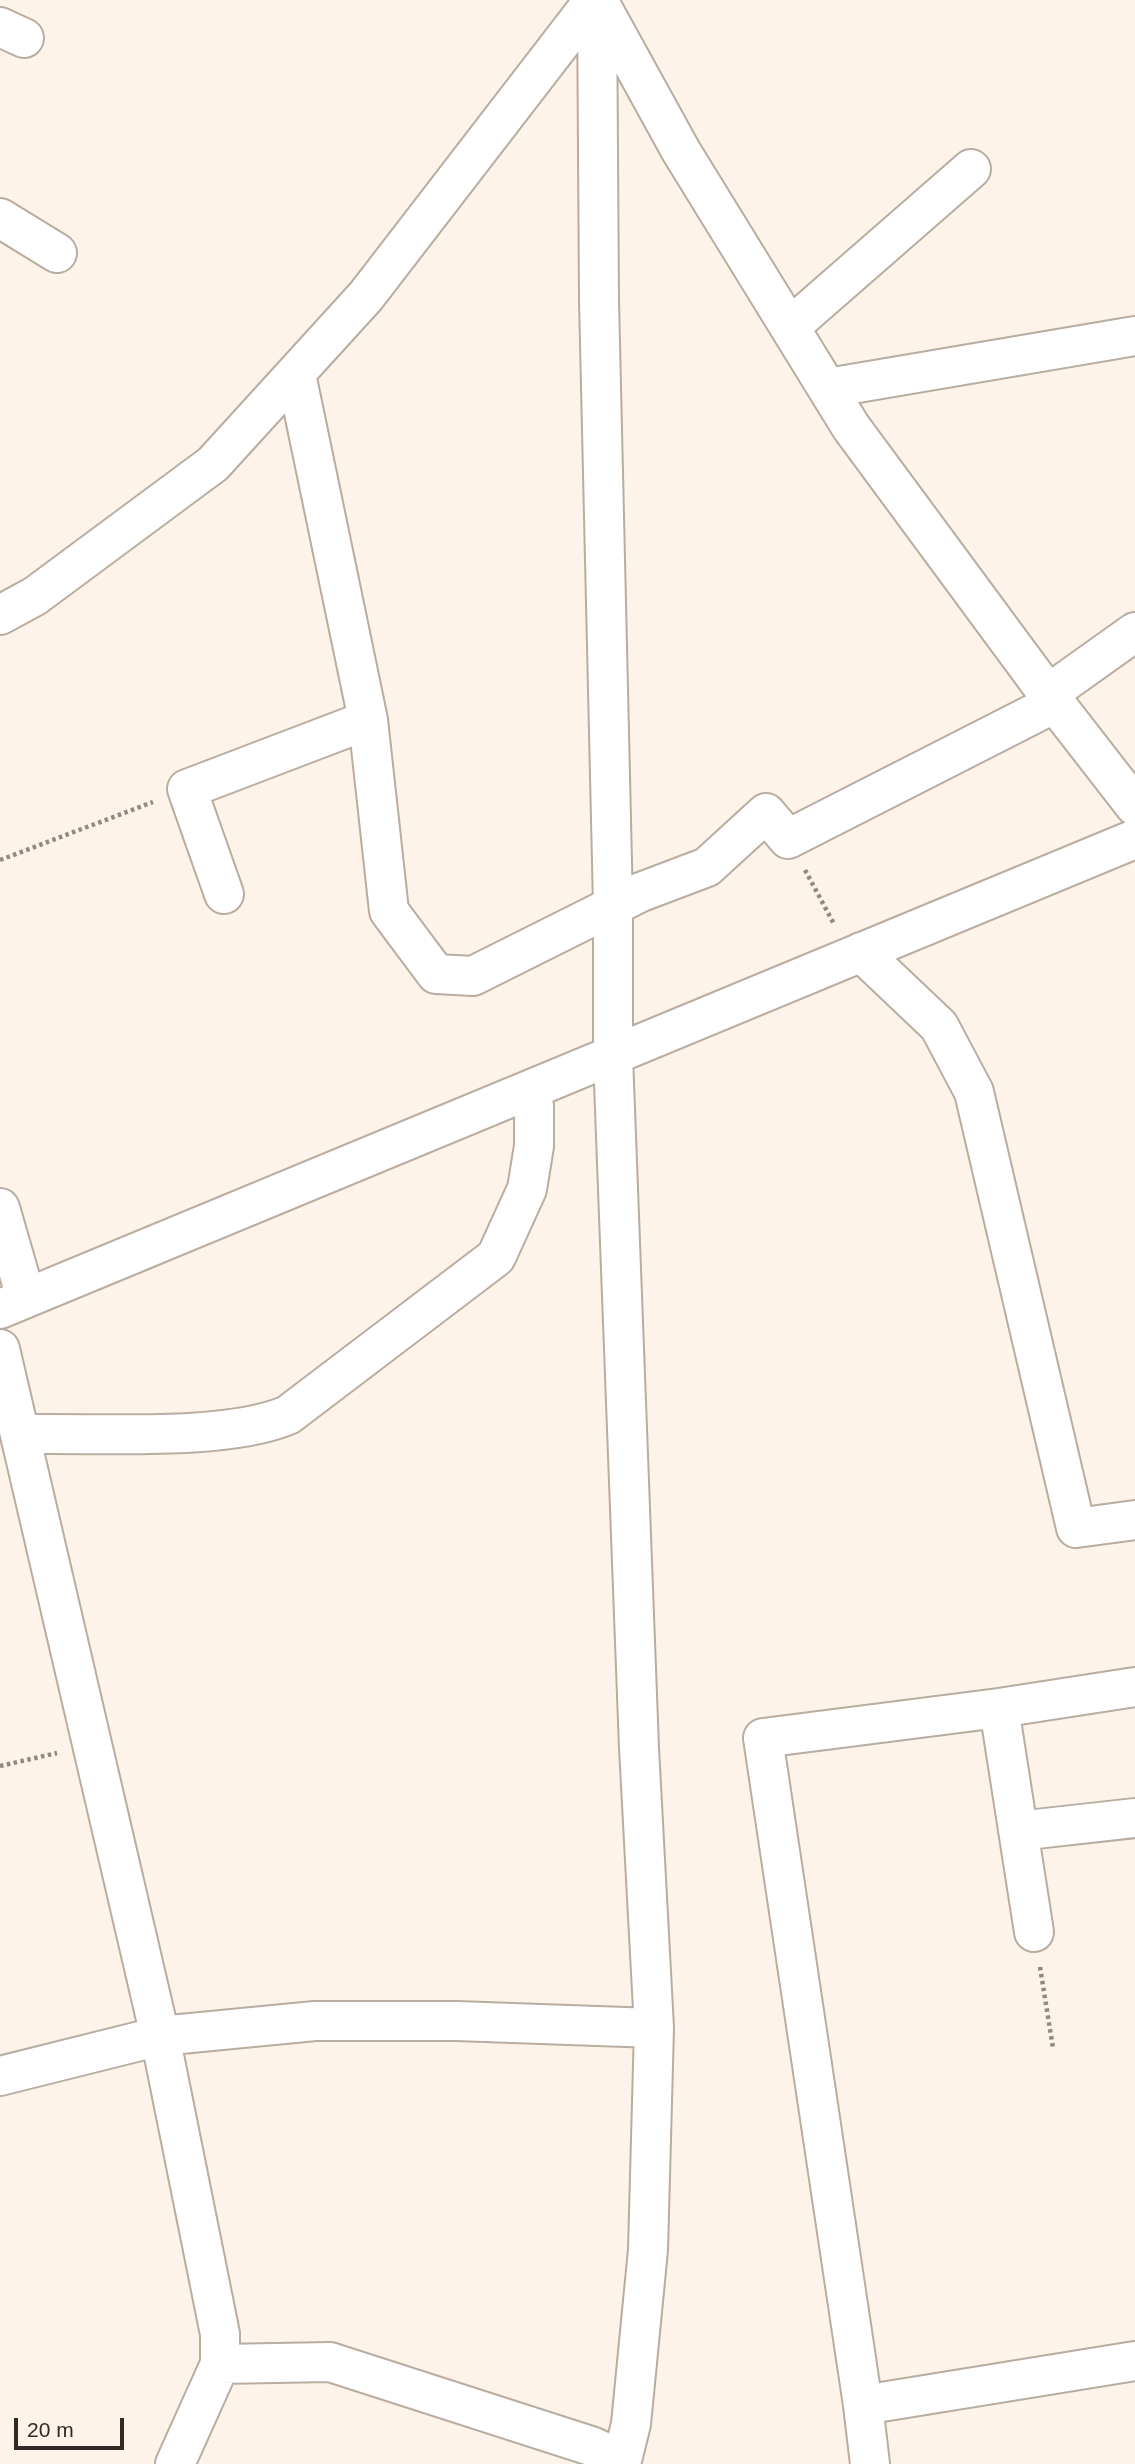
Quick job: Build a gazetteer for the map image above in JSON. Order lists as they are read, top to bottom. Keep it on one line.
{"scale_bar":"20 m"}
